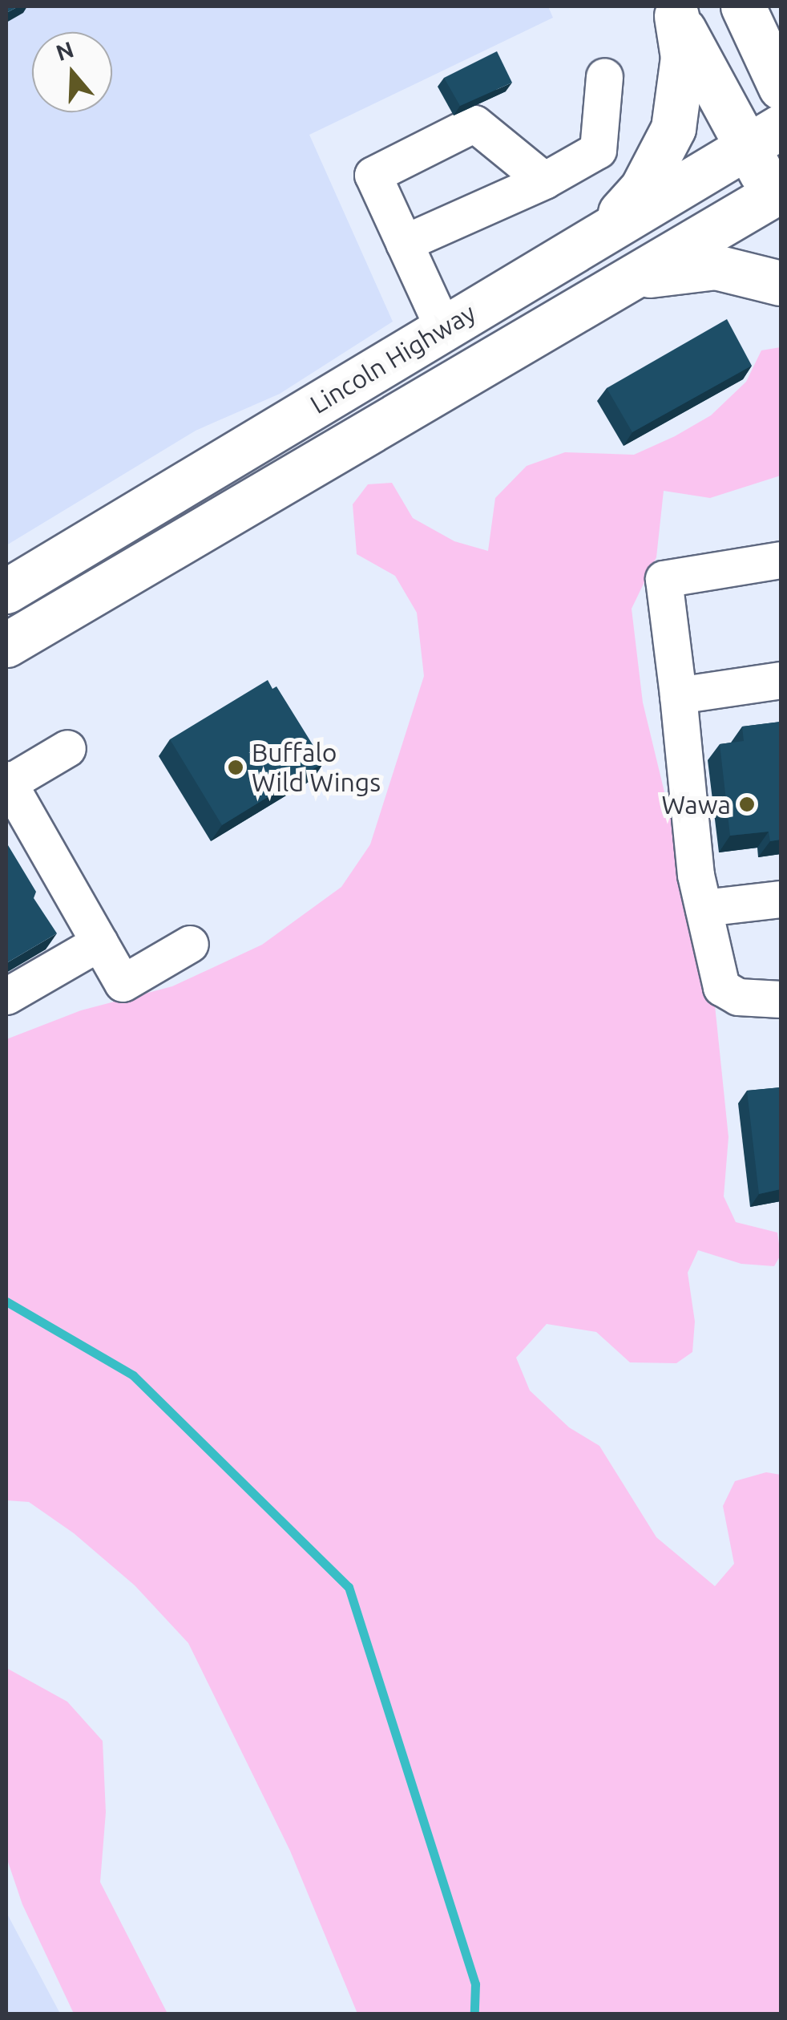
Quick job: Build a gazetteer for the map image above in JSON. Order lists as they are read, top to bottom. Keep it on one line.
{"streets":{"main road":["Lincoln Highway"]},"places":["Buffalo Wild Wings","Wawa"],"north":"top"}
